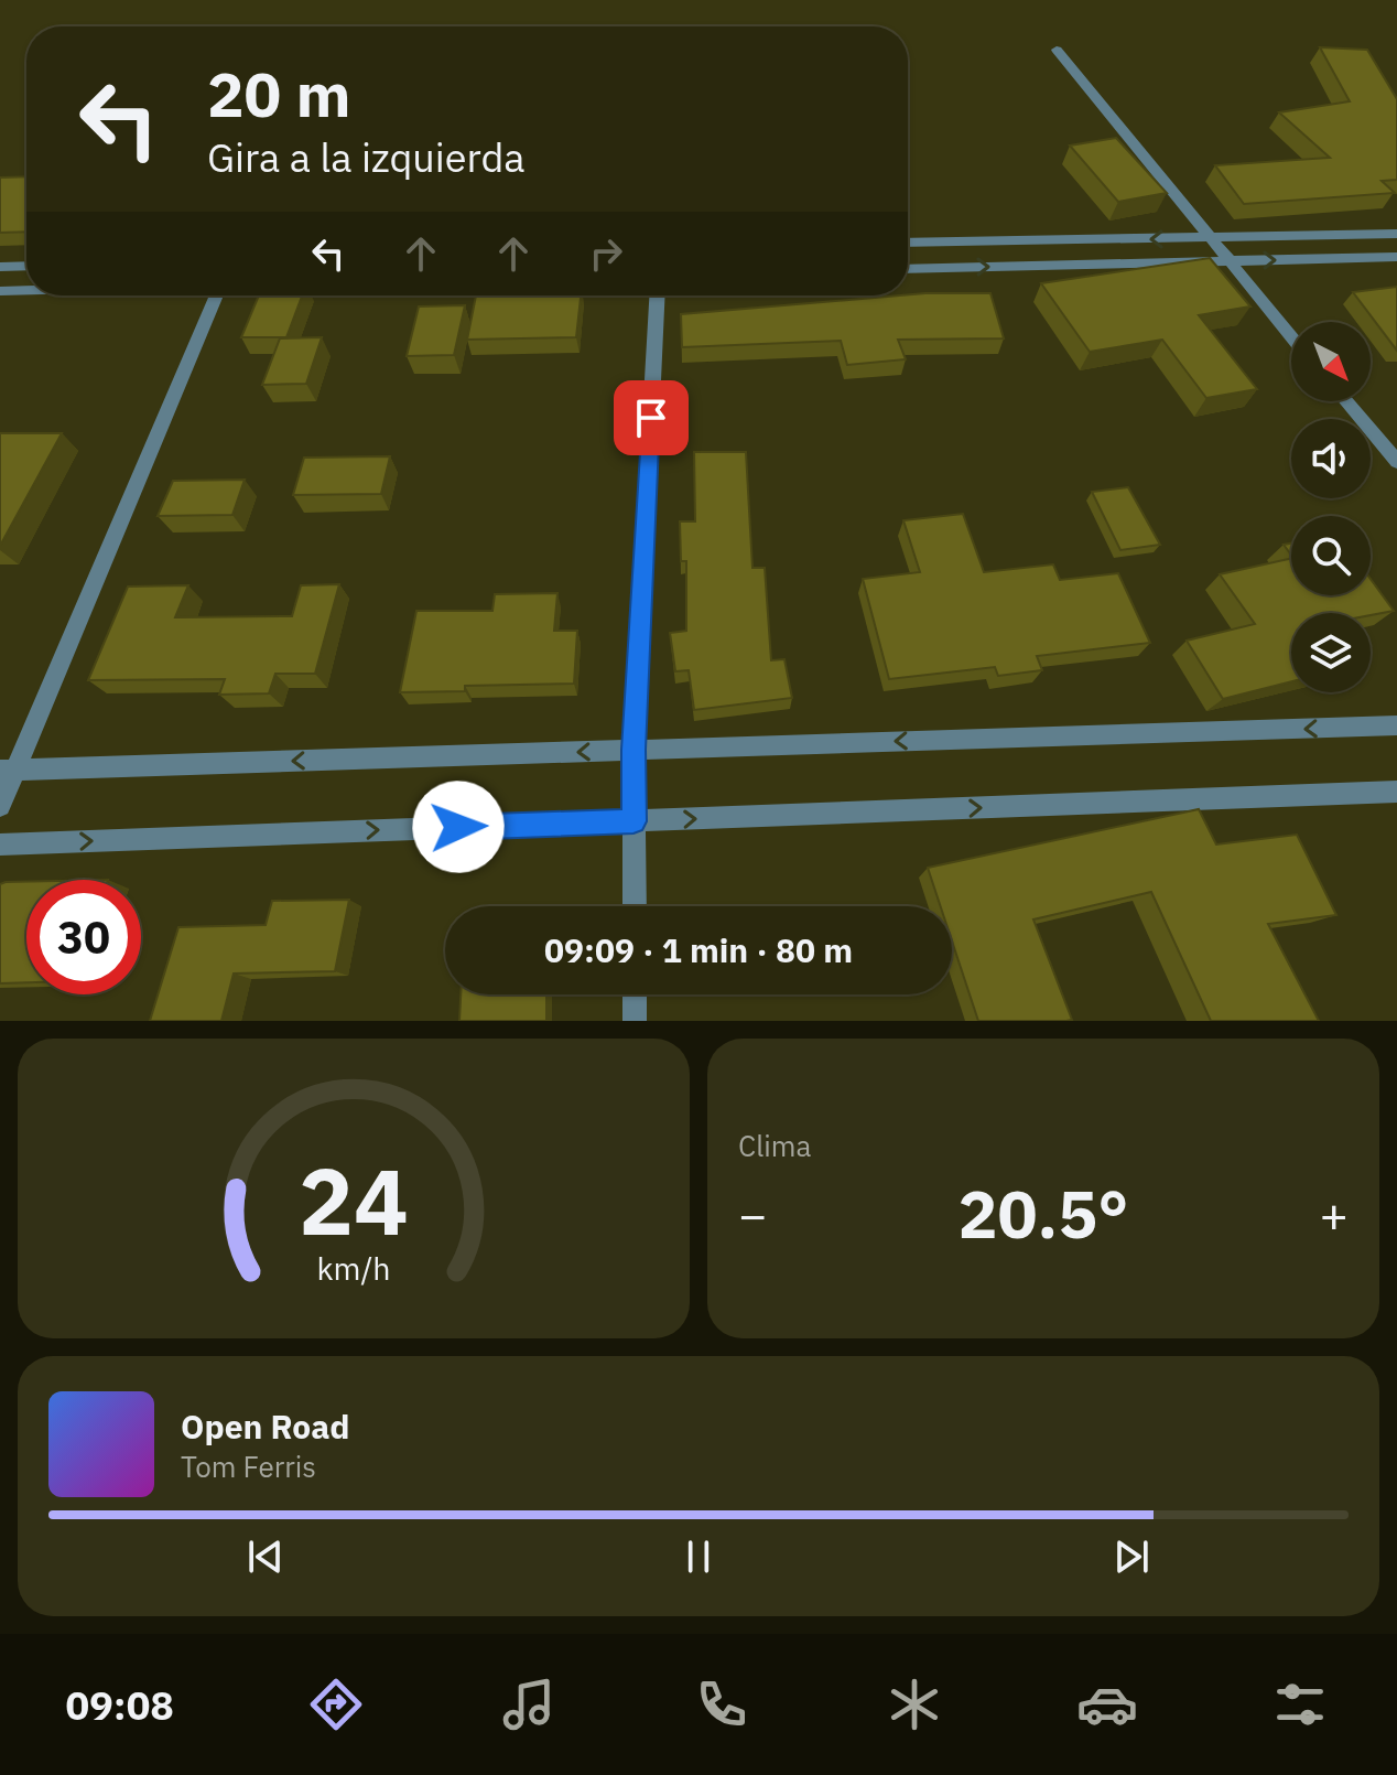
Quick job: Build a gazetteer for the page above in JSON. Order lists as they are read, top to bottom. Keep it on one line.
{"north":"bottom right","page":{"turn":["20 m","Gira a la izquierda"],"limit":"30","trip":"09:09 · 1 min · 80 m","tile":"Clima","heat":["−","20.5°","+"],"song":["Open Road","Tom Ferris"],"tabs":"09:08","gauge":["24","km/h"]}}
